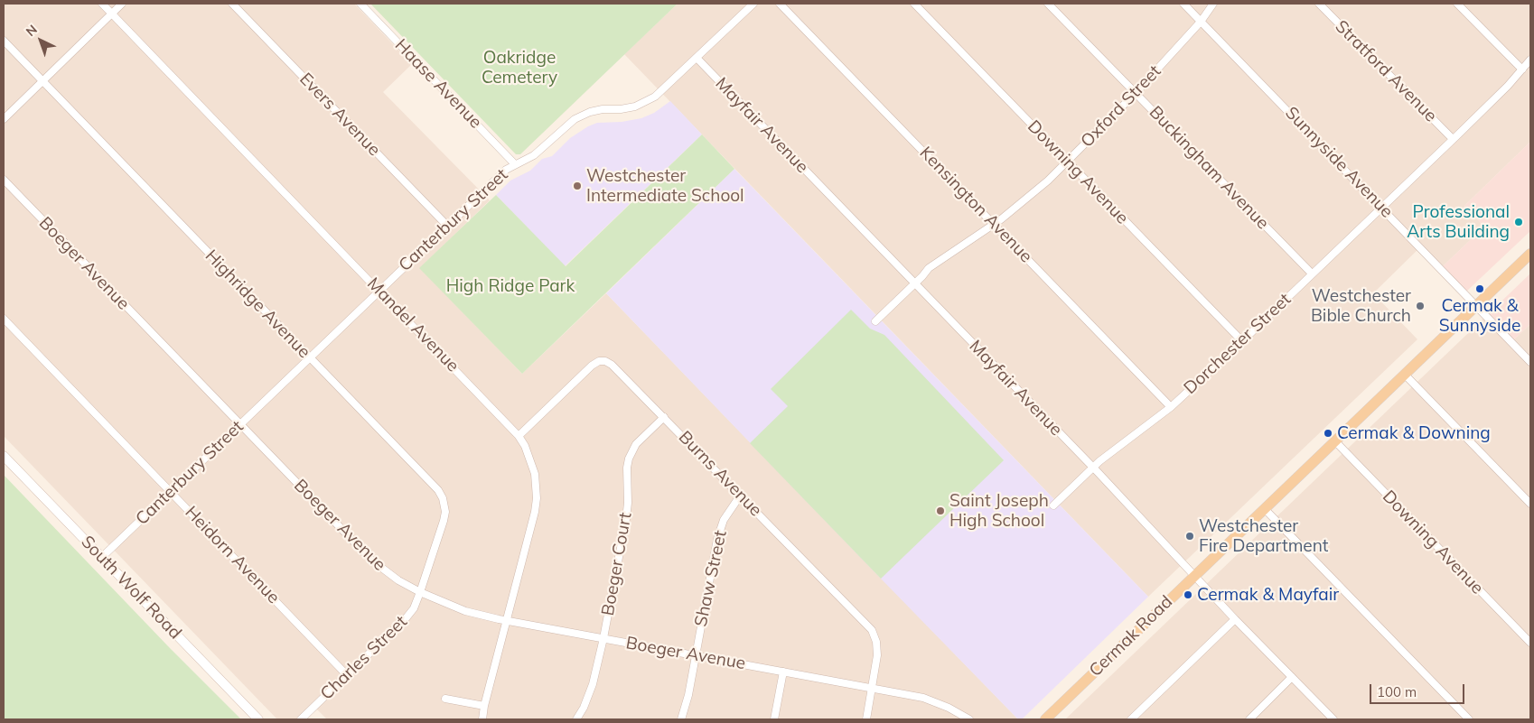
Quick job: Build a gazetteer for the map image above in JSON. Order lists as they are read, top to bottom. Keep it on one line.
{"streets":{"main road":["South Wolf Road","Cermak Road"],"street":["Stratford Avenue","Haase Avenue","Oxford Street","Evers Avenue","Mayfair Avenue","Sunnyside Avenue","Buckingham Avenue","Downing Avenue","Kensington Avenue","Canterbury Street","Boeger Avenue","Highridge Avenue","Mandel Avenue","Dorchester Street","Burns Avenue","Heidorn Avenue","Boeger Court","Shaw Street","Charles Street"]},"crossings":[["Stratford Avenue","Dorchester Street"],["Haase Avenue","Canterbury Street"],["Oxford Street","Mayfair Avenue"],["Oxford Street","Sunnyside Avenue"],["Oxford Street","Buckingham Avenue"],["Oxford Street","Downing Avenue"],["Oxford Street","Kensington Avenue"],["Evers Avenue","Canterbury Street"],["Mayfair Avenue","Canterbury Street"],["Mayfair Avenue","Dorchester Street"],["Mayfair Avenue","Cermak Road"],["Sunnyside Avenue","Dorchester Street"],["Sunnyside Avenue","Cermak Road"],["Buckingham Avenue","Dorchester Street"],["Downing Avenue","Dorchester Street"],["Downing Avenue","Cermak Road"],["Kensington Avenue","Dorchester Street"],["Canterbury Street","Boeger Avenue"],["Canterbury Street","Highridge Avenue"],["Canterbury Street","Mandel Avenue"],["Canterbury Street","Heidorn Avenue"],["Canterbury Street","South Wolf Road"],["Boeger Avenue","Highridge Avenue"],["Boeger Avenue","Mandel Avenue"],["Boeger Avenue","Burns Avenue"],["Boeger Avenue","Boeger Court"],["Boeger Avenue","Shaw Street"],["Boeger Avenue","Charles Street"],["Highridge Avenue","Charles Street"],["Mandel Avenue","Burns Avenue"],["Burns Avenue","Boeger Court"],["Burns Avenue","Shaw Street"],["Heidorn Avenue","Charles Street"]],"parks":["Oakridge Cemetery","High Ridge Park"],"places":["Westchester Intermediate School","Professional Arts Building","Cermak & Sunnyside","Westchester Bible Church","Cermak & Downing","Saint Joseph High School","Westchester Fire Department","Cermak & Mayfair"],"scale_bar":"100 m","north":"top left"}
